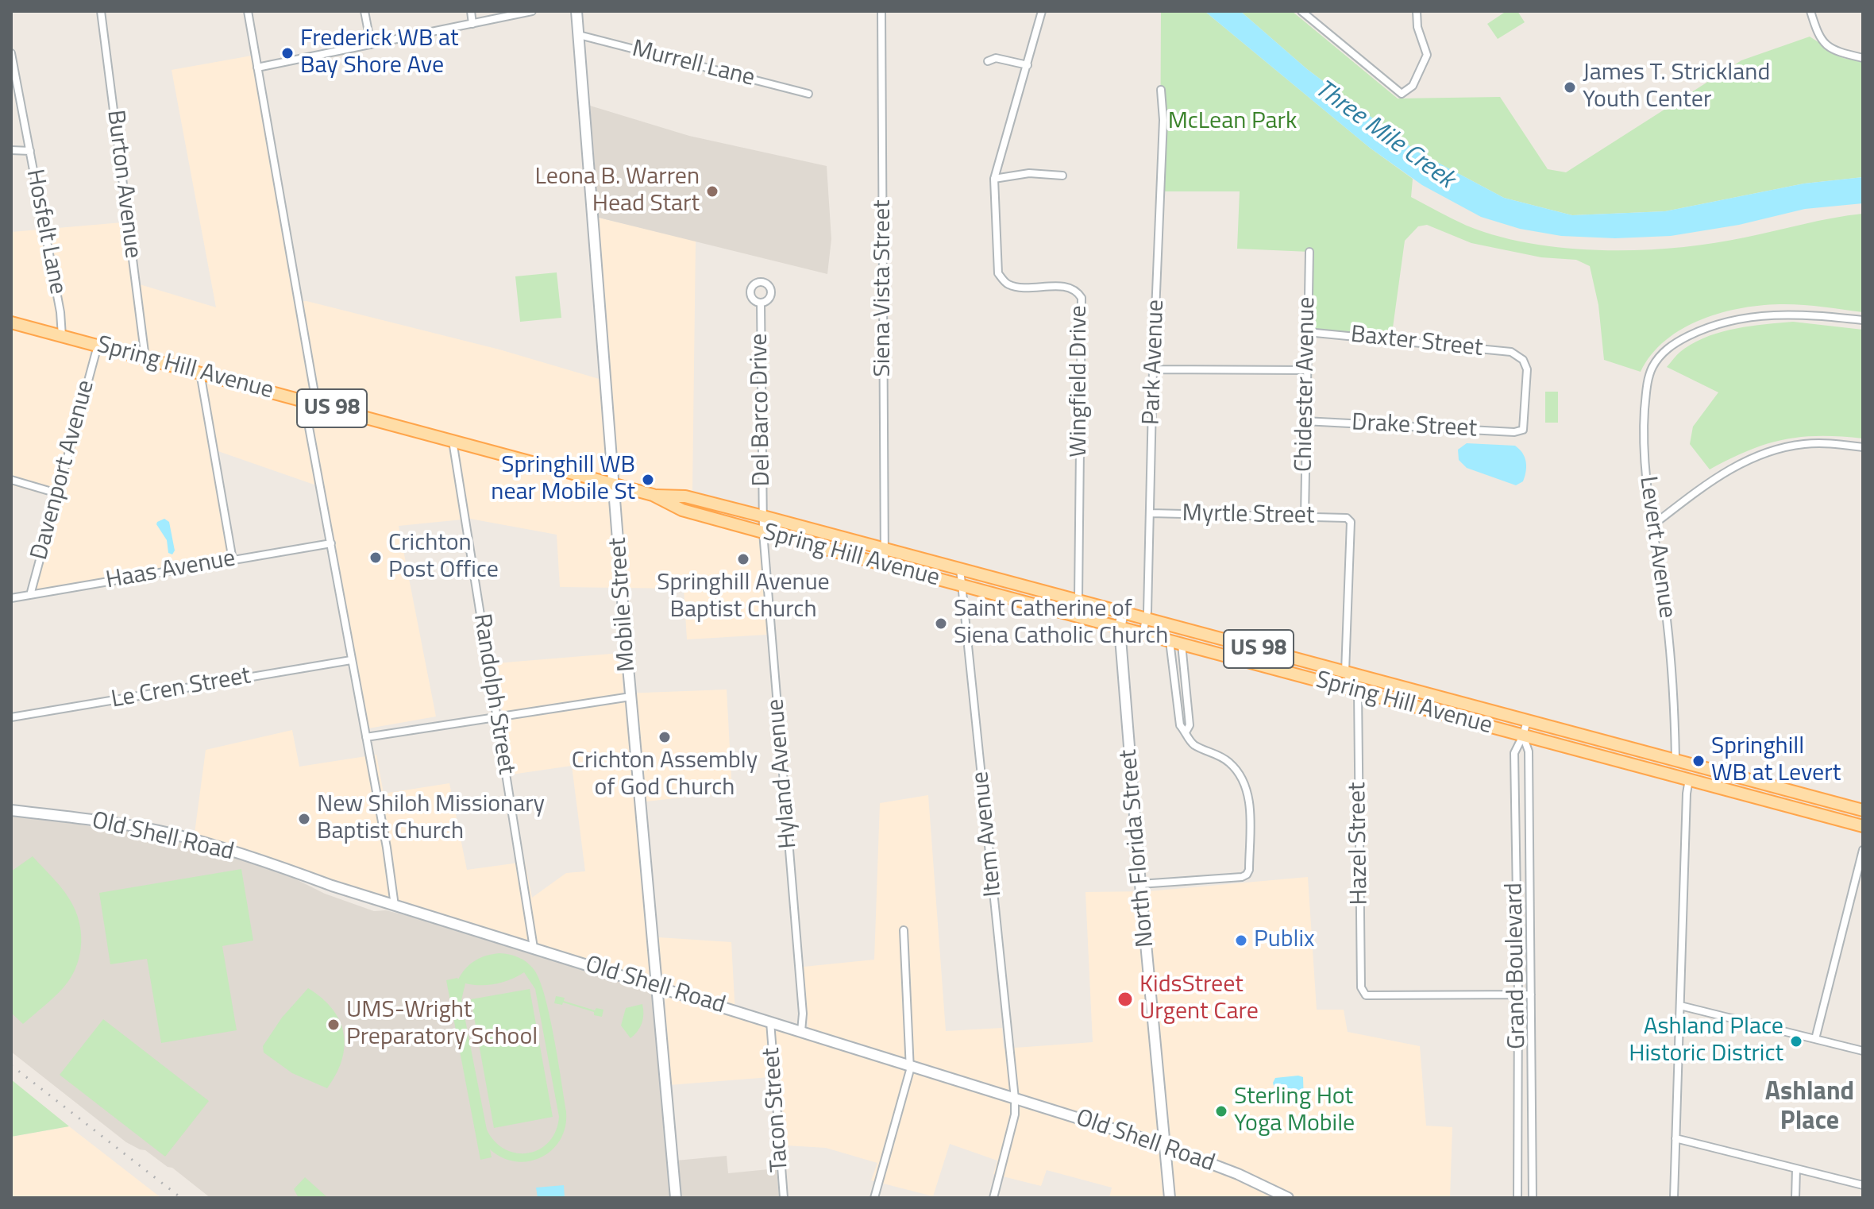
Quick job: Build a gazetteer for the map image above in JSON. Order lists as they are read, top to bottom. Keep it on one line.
{"streets":{"main road":["Spring Hill Avenue","US 98"],"street":["Murrell Lane","Burton Avenue","Hosfelt Lane","Siena Vista Street","Baxter Street","Park Avenue","Wingfield Drive","Chidester Avenue","Del Barco Drive","Drake Street","Davenport Avenue","Myrtle Street","Levert Avenue","Haas Avenue","Mobile Street","Le Cren Street","Randolph Street","Hyland Avenue","Item Avenue","Old Shell Road","Hazel Street","North Florida Street","Grand Boulevard","Tacon Street"]},"crossings":[["Murrell Lane","Mobile Street"],["Burton Avenue","Spring Hill Avenue"],["Hosfelt Lane","Spring Hill Avenue"],["Siena Vista Street","Spring Hill Avenue"],["Baxter Street","Chidester Avenue"],["Baxter Street","Drake Street"],["Park Avenue","Spring Hill Avenue"],["Park Avenue","Myrtle Street"],["Spring Hill Avenue","Wingfield Drive"],["Spring Hill Avenue","Del Barco Drive"],["Spring Hill Avenue","Davenport Avenue"],["Spring Hill Avenue","Myrtle Street"],["Spring Hill Avenue","Levert Avenue"],["Spring Hill Avenue","Mobile Street"],["Spring Hill Avenue","Randolph Street"],["Spring Hill Avenue","Hyland Avenue"],["Spring Hill Avenue","Item Avenue"],["Spring Hill Avenue","Hazel Street"],["Spring Hill Avenue","North Florida Street"],["Spring Hill Avenue","Grand Boulevard"],["Chidester Avenue","Drake Street"],["Chidester Avenue","Myrtle Street"],["Del Barco Drive","Hyland Avenue"],["Davenport Avenue","Haas Avenue"],["Mobile Street","Old Shell Road"],["Randolph Street","Old Shell Road"],["Hyland Avenue","Old Shell Road"],["Item Avenue","Old Shell Road"],["Old Shell Road","North Florida Street"],["Old Shell Road","Tacon Street"],["Hazel Street","Grand Boulevard"]],"districts":["Ashland Place"],"water":["Three Mile Creek"],"parks":["McLean Park"],"places":["Frederick WB at Bay Shore Ave","James T. Strickland Youth Center","Leona B. Warren Head Start","Springhill WB near Mobile St","Crichton Post Office","Springhill Avenue Baptist Church","Saint Catherine of Siena Catholic Church","Crichton Assembly of God Church","Springhill WB at Levert","New Shiloh Missionary Baptist Church","Publix","KidsStreet Urgent Care","UMS-Wright Preparatory School","Ashland Place Historic District","Sterling Hot Yoga Mobile"]}
